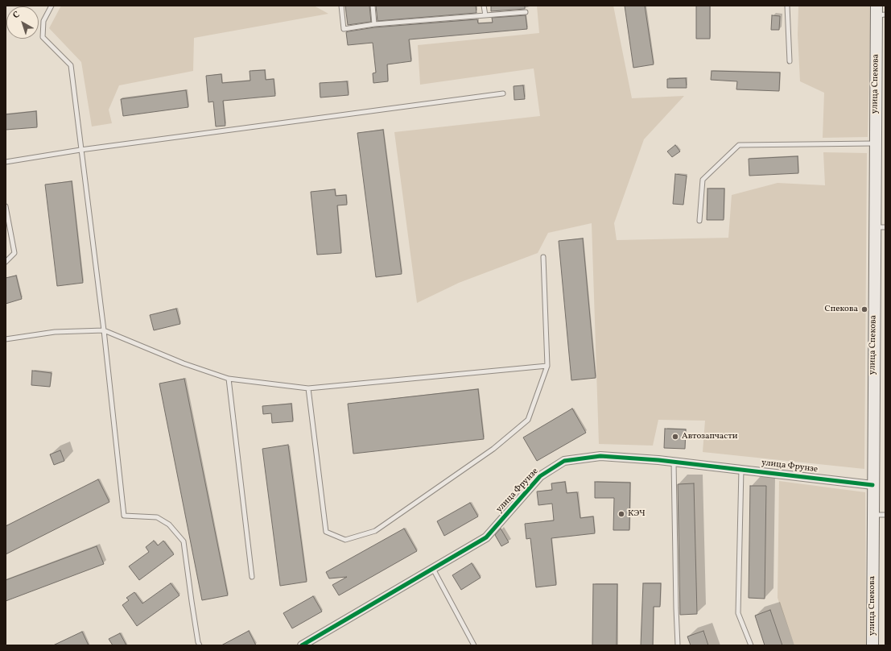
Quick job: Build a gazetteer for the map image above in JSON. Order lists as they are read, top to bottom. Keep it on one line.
{"streets":{"main road":["улица Спекова"],"street":["улица Фрунзе"]},"crossings":[["улица Спекова","улица Фрунзе"]],"places":["Спекова","Автозапчасти","КЭЧ"],"north":"top left"}
